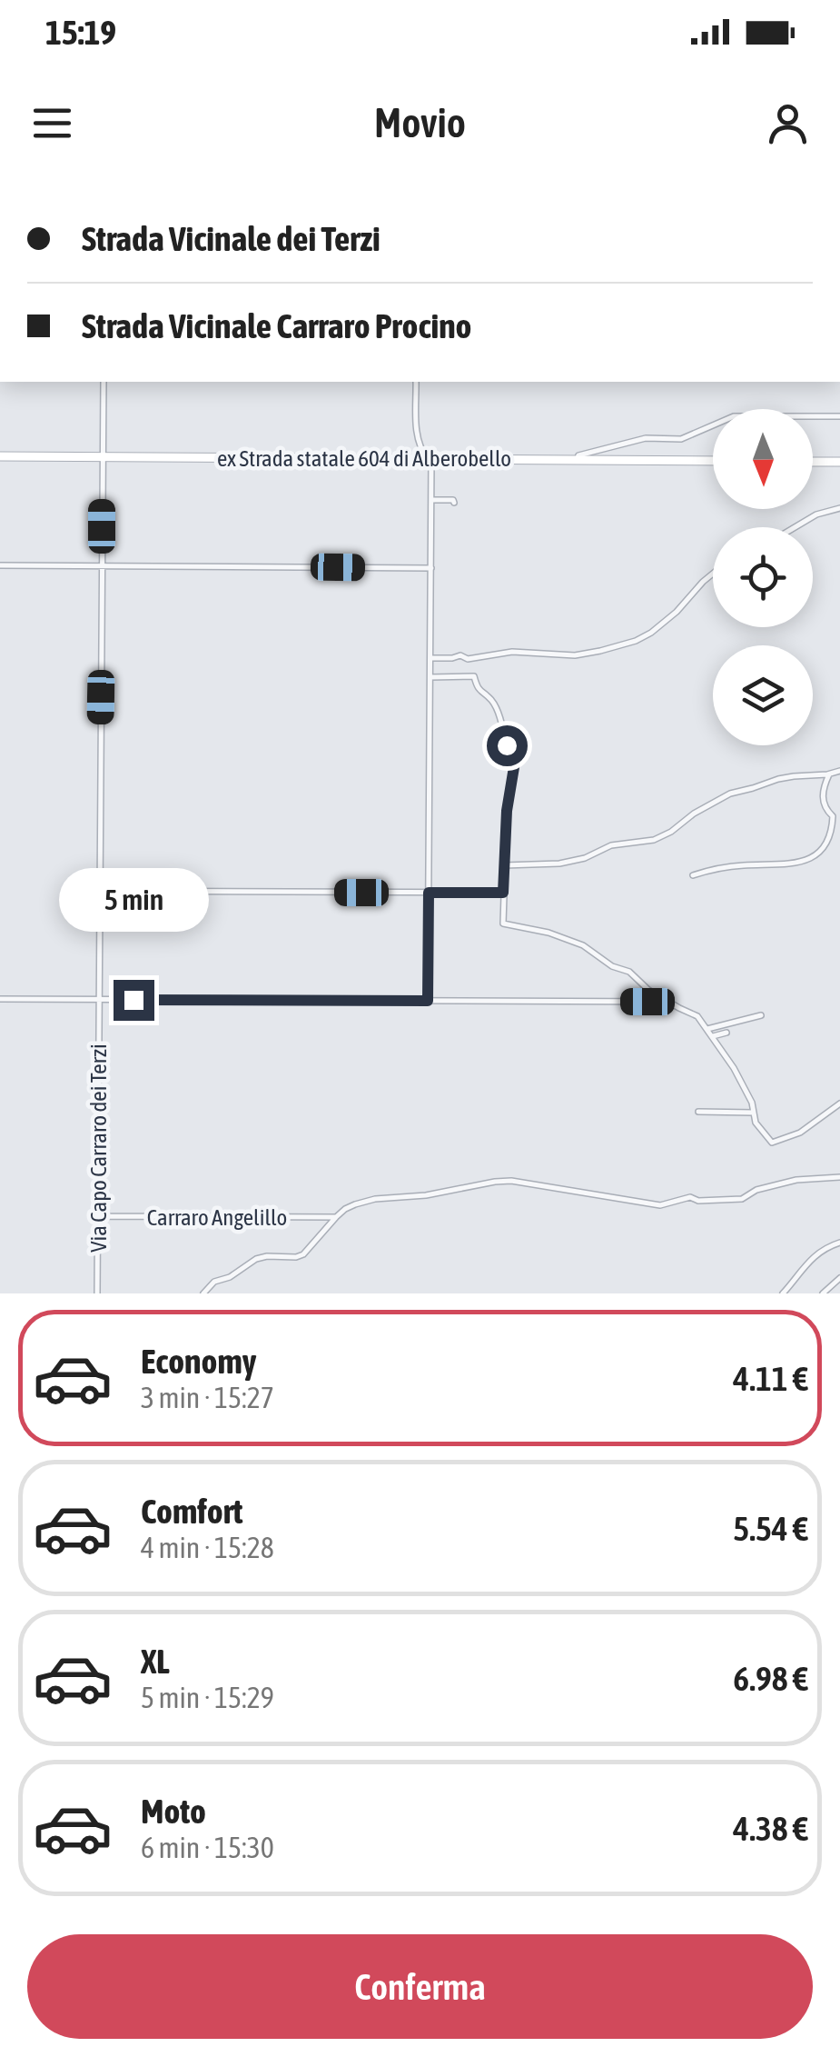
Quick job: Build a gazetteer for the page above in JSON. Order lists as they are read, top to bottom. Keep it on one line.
{"streets":{"main road":["ex Strada statale 604 di Alberobello"],"street":["Via Capo Carraro dei Terzi","Carraro Angelillo"]},"crossings":[["ex Strada statale 604 di Alberobello","Via Capo Carraro dei Terzi"],["Via Capo Carraro dei Terzi","Carraro Angelillo"]],"north":"bottom","page":{"status":"15:19","header":"Movio","banner":["Strada Vicinale dei Terzi","Strada Vicinale Carraro Procino"],"bubble":"5 min","list":[{"name":"Economy","note":"3 min · 15:27","value":"4.11 €"},{"name":"Comfort","note":"4 min · 15:28","value":"5.54 €"},{"name":"XL","note":"5 min · 15:29","value":"6.98 €"},{"name":"Moto","note":"6 min · 15:30","value":"4.38 €"}],"buttons":"Conferma"}}
